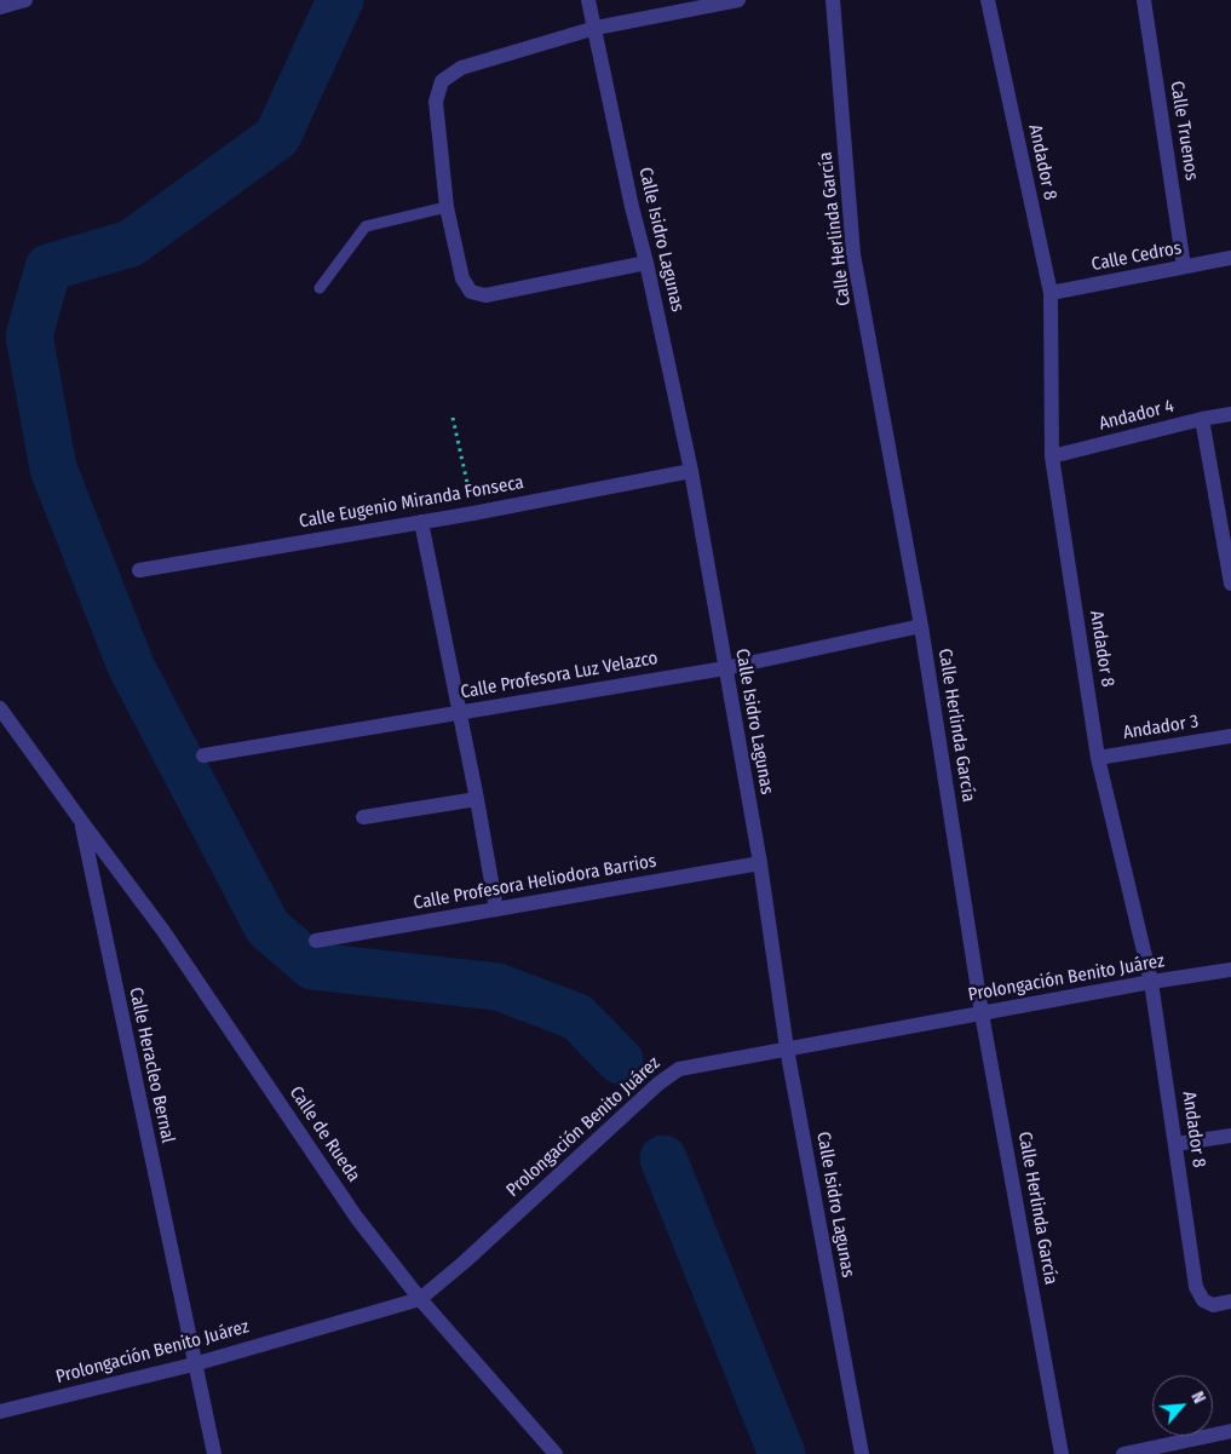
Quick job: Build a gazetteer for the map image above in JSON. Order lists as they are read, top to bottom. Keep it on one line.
{"streets":{"street":["Calle Truenos","Andador 8","Calle Herlinda García","Calle Isidro Lagunas","Calle Cedros","Andador 4","Calle Eugenio Miranda Fonseca","Calle Profesora Luz Velazco","Andador 3","Calle Profesora Heliodora Barrios","Prolongación Benito Juárez","Calle Heracleo Bernal","Calle de Rueda"]},"crossings":[["Calle Truenos","Calle Cedros"],["Andador 8","Calle Cedros"],["Andador 8","Andador 4"],["Andador 8","Andador 3"],["Andador 8","Prolongación Benito Juárez"],["Calle Herlinda García","Calle Profesora Luz Velazco"],["Calle Herlinda García","Prolongación Benito Juárez"],["Calle Isidro Lagunas","Calle Eugenio Miranda Fonseca"],["Calle Isidro Lagunas","Calle Profesora Luz Velazco"],["Calle Isidro Lagunas","Calle Profesora Heliodora Barrios"],["Calle Isidro Lagunas","Prolongación Benito Juárez"],["Prolongación Benito Juárez","Calle Heracleo Bernal"],["Prolongación Benito Juárez","Calle de Rueda"],["Calle Heracleo Bernal","Calle de Rueda"]],"north":"top right"}
